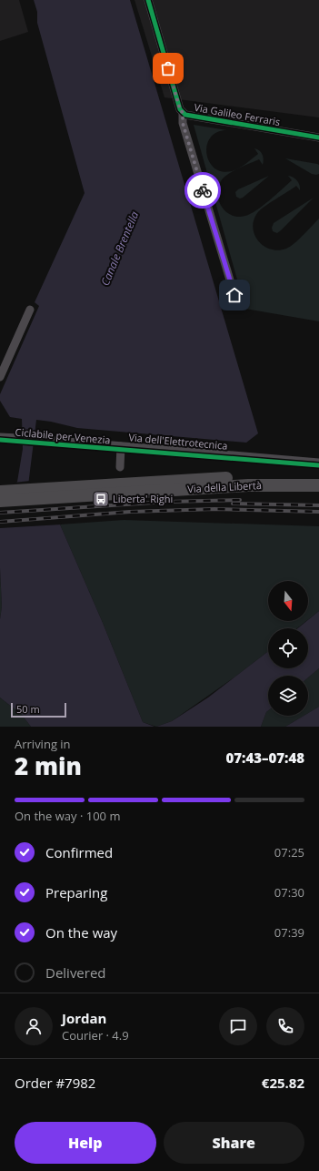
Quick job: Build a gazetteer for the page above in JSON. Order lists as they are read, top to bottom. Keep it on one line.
{"streets":{"highway":["Via della Libertà"],"street":["Via Galileo Ferraris","Via dell'Elettrotecnica"],"cycle path":["Ciclabile per Venezia"]},"water":["Canale Brentella"],"places":{"bus stop":["Liberta' Righi"]},"scale_bar":"50 m","north":"bottom","page":{"scale":"50 m","heading":["2 min","Arriving in","07:43–07:48"],"panel":["Jordan","Courier · 4.9","Order #7982","€25.82"],"bar":"On the way · 100 m","list":[["Confirmed","07:25"],["Preparing","07:30"],["On the way","07:39"],"Delivered"],"buttons":["Help","Share"]}}
